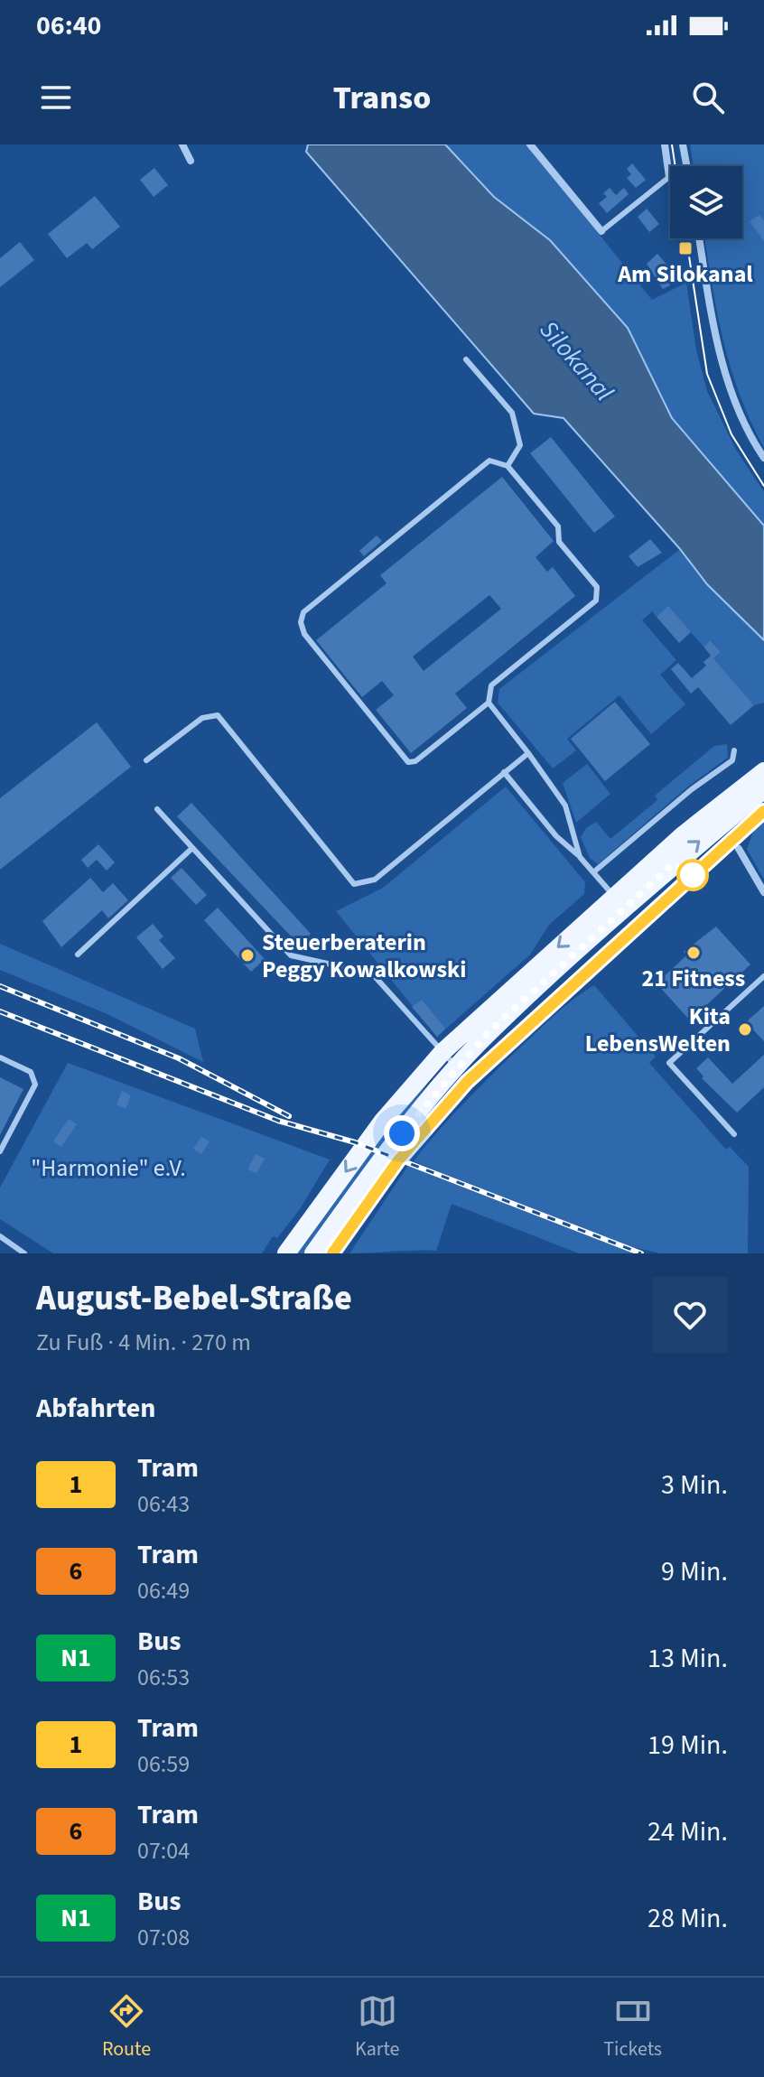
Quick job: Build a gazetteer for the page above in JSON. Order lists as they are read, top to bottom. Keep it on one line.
{"water":["Silokanal"],"parks":["\"Harmonie\" e.V."],"places":{"transit":["Am Silokanal"],"other":["21 Fitness","Steuerberaterin Peggy Kowalkowski","Kita LebensWelten"]},"lines":["tram line 1"],"page":{"status":"06:40","header":"Transo","heading":[["August-Bebel-Straße","Zu Fuß · 4 Min. · 270 m"],"Abfahrten"],"list":[{"mark":"1","name":"Tram","note":"06:43","value":"3 Min."},{"mark":"6","name":"Tram","note":"06:49","value":"9 Min."},{"mark":"N1","name":"Bus","note":"06:53","value":"13 Min."},{"mark":"1","name":"Tram","note":"06:59","value":"19 Min."},{"mark":"6","name":"Tram","note":"07:04","value":"24 Min."},{"mark":"N1","name":"Bus","note":"07:08","value":"28 Min."}],"tabs":["Route","Karte","Tickets"]}}
